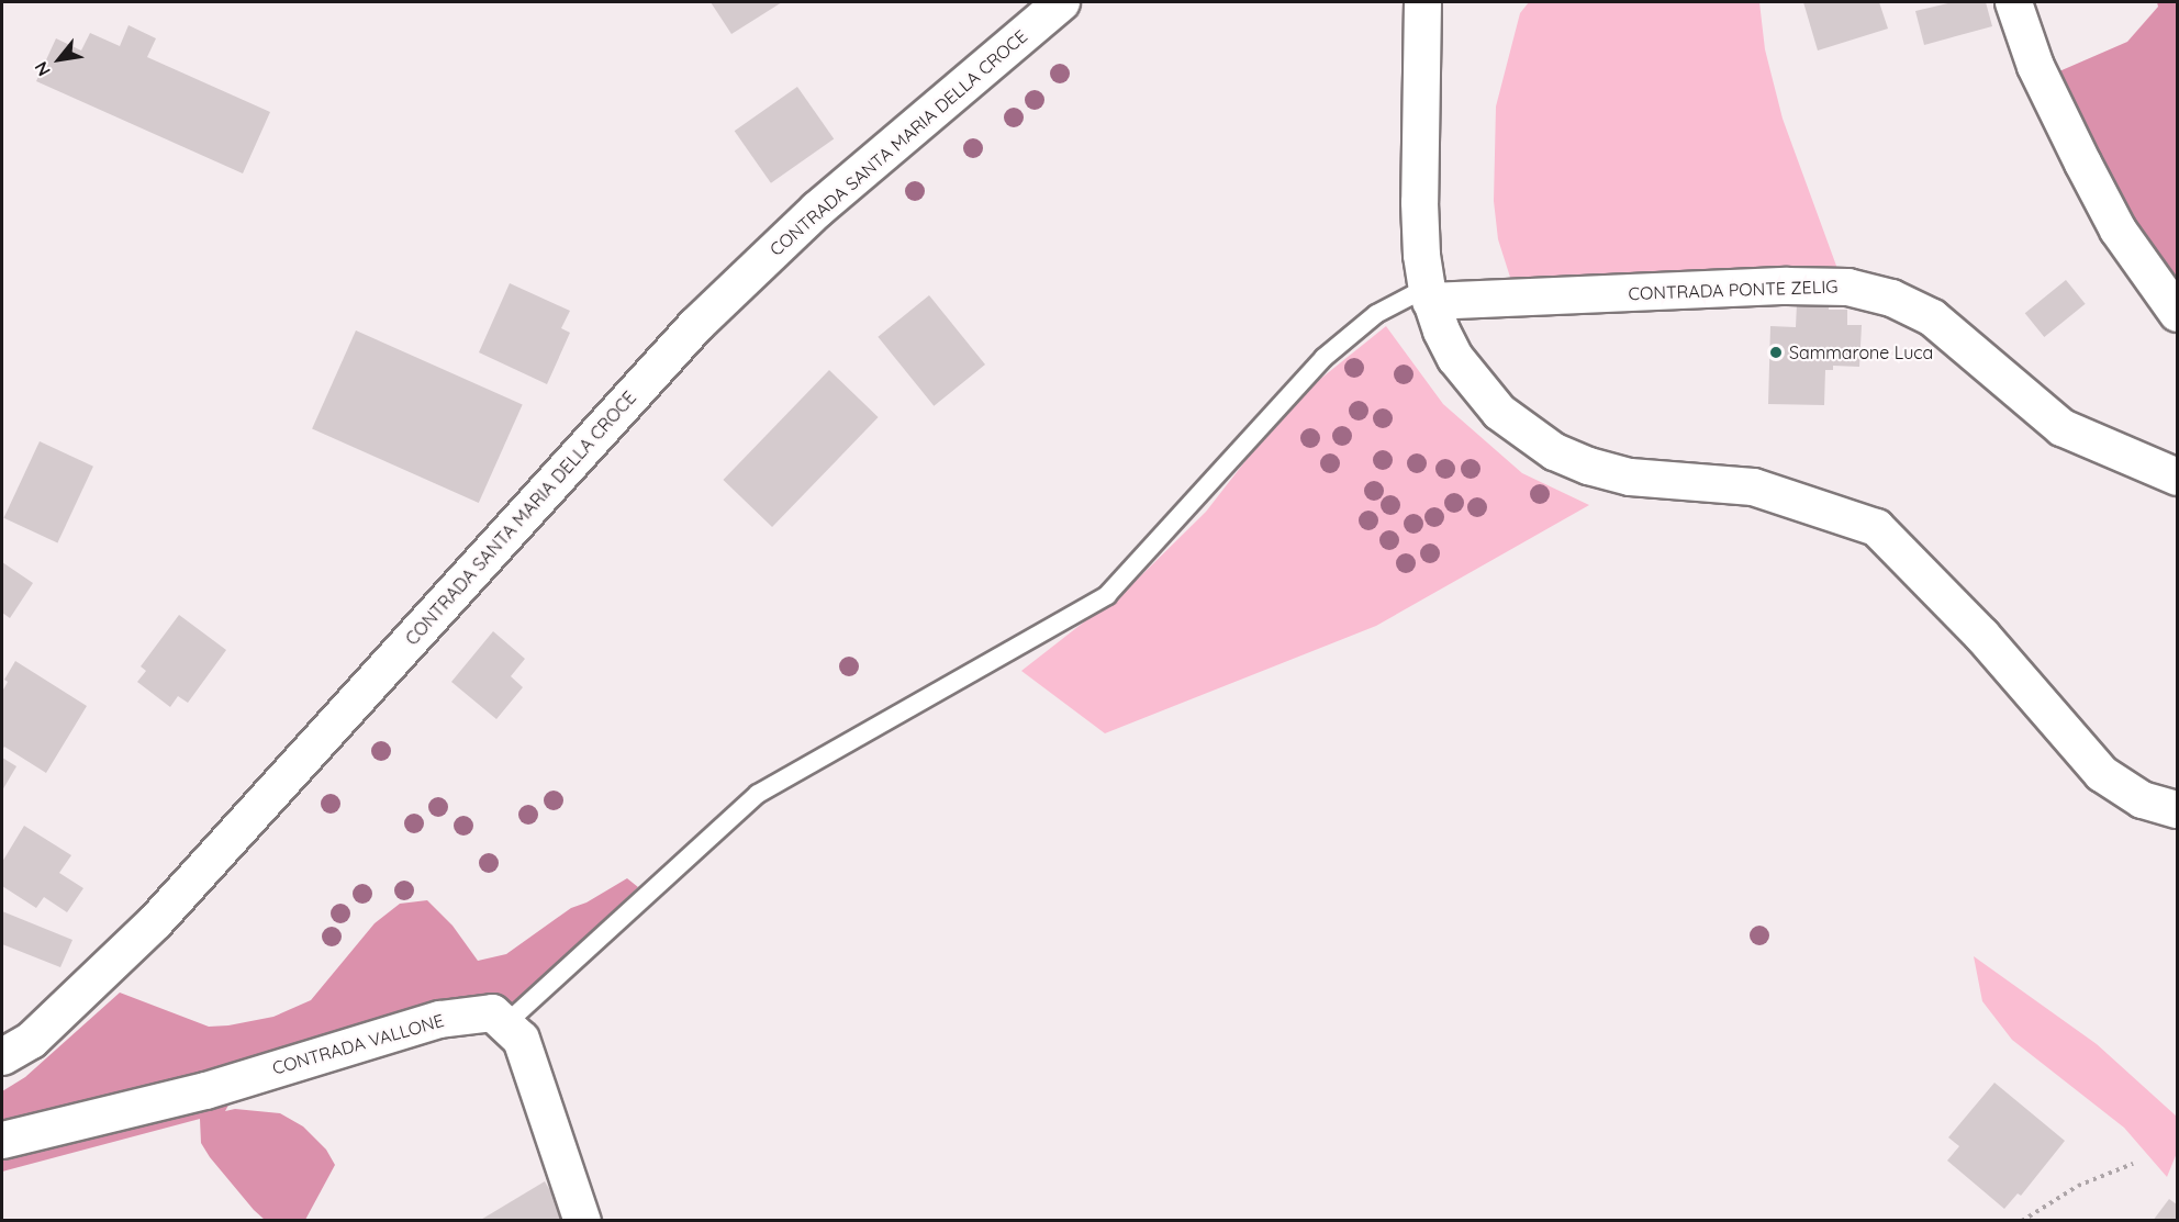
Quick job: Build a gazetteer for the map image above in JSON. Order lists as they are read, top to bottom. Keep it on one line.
{"streets":{"main road":["CONTRADA SANTA MARIA DELLA CROCE","CONTRADA PONTE ZELIG","CONTRADA VALLONE"]},"places":["Sammarone Luca"],"north":"bottom left"}
